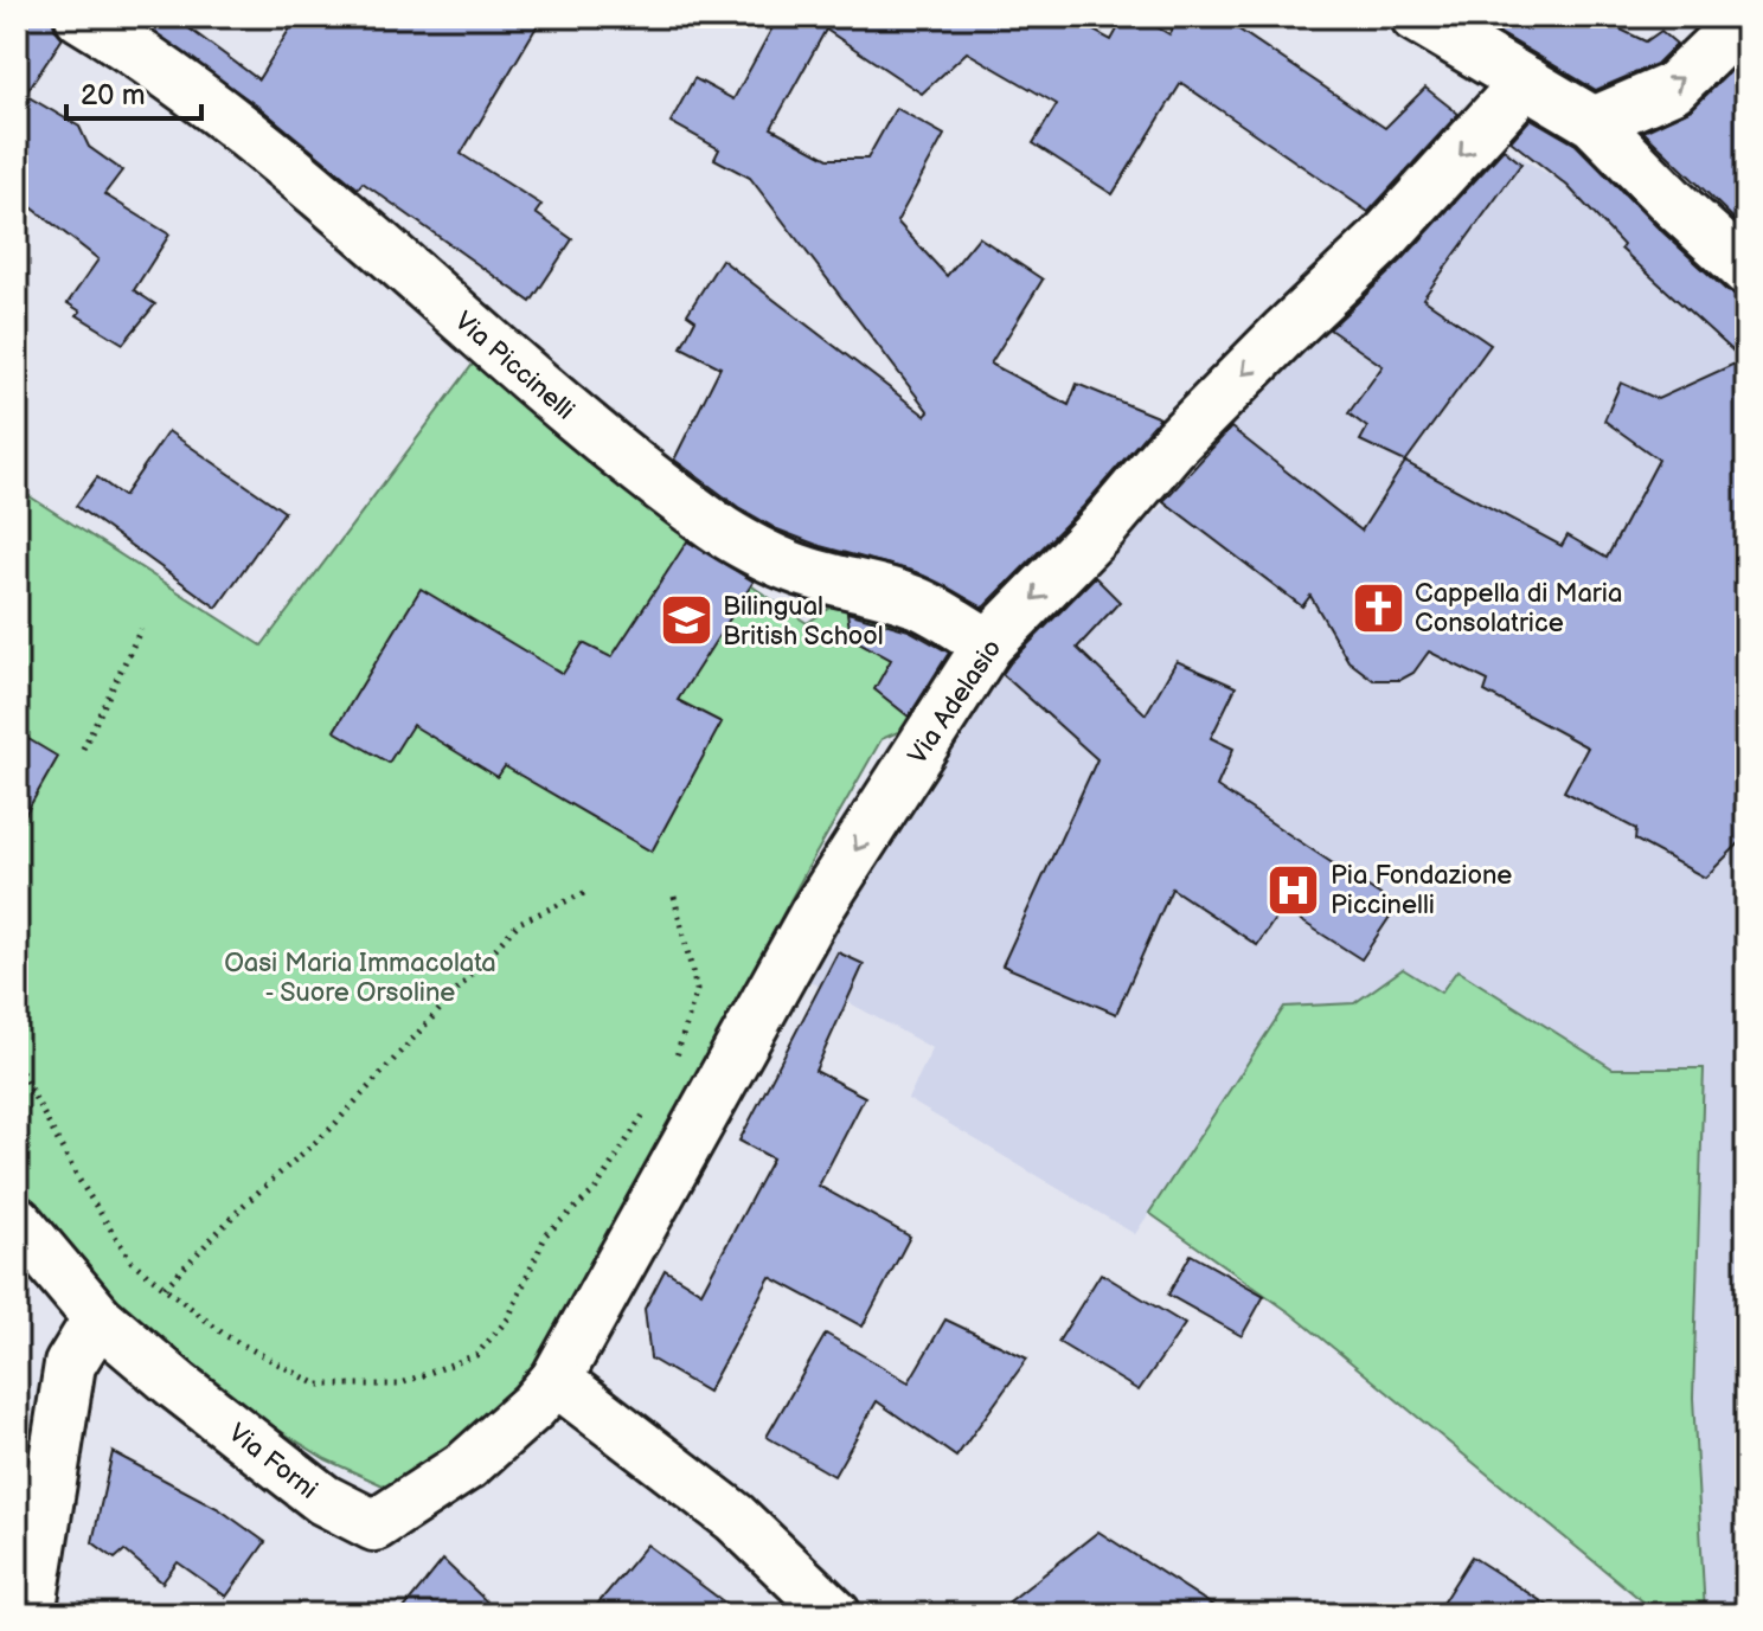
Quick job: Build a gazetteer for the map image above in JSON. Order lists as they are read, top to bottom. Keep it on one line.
{"streets":{"street":["Via Piccinelli","Via Adelasio","Via Forni"]},"crossings":[["Via Piccinelli","Via Adelasio"],["Via Adelasio","Via Forni"]],"one_way":["Via Adelasio"],"parks":["Oasi Maria Immacolata - Suore Orsoline"],"places":{"church":["Cappella di Maria Consolatrice"],"school or university":["Bilingual British School"],"hospital":["Pia Fondazione Piccinelli"]},"scale_bar":"20 m"}
